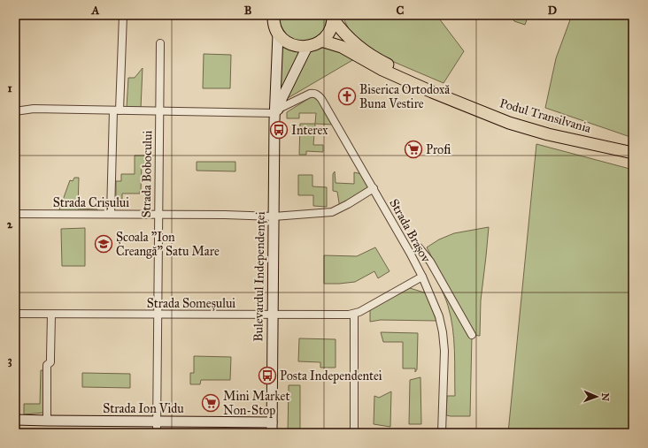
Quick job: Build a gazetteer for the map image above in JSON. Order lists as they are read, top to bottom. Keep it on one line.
{"streets":{"main road":["Podul Transilvania","Bulevardul Independenței"],"street":["Strada Bobocului","Strada Crișului","Strada Brașov","Strada Someșului","Strada Ion Vidu"]},"crossings":[["Strada Bobocului","Strada Crișului"],["Strada Bobocului","Strada Someșului"],["Strada Bobocului","Strada Ion Vidu"],["Strada Crișului","Strada Brașov"],["Strada Crișului","Bulevardul Independenței"],["Strada Brașov","Bulevardul Independenței"],["Strada Brașov","Strada Someșului"],["Bulevardul Independenței","Strada Someșului"],["Bulevardul Independenței","Strada Ion Vidu"]],"places":{"church":["Biserica Ortodoxă Buna Vestire"],"bus stop":["Interex","Posta Independentei"],"supermarket":["Profi","Mini Market Non-Stop"],"school or university":["Școala \"Ion Creangă\" Satu Mare"]},"north":"right","grid":{"columns":["A","B","C","D"],"rows":["1","2","3"]}}
